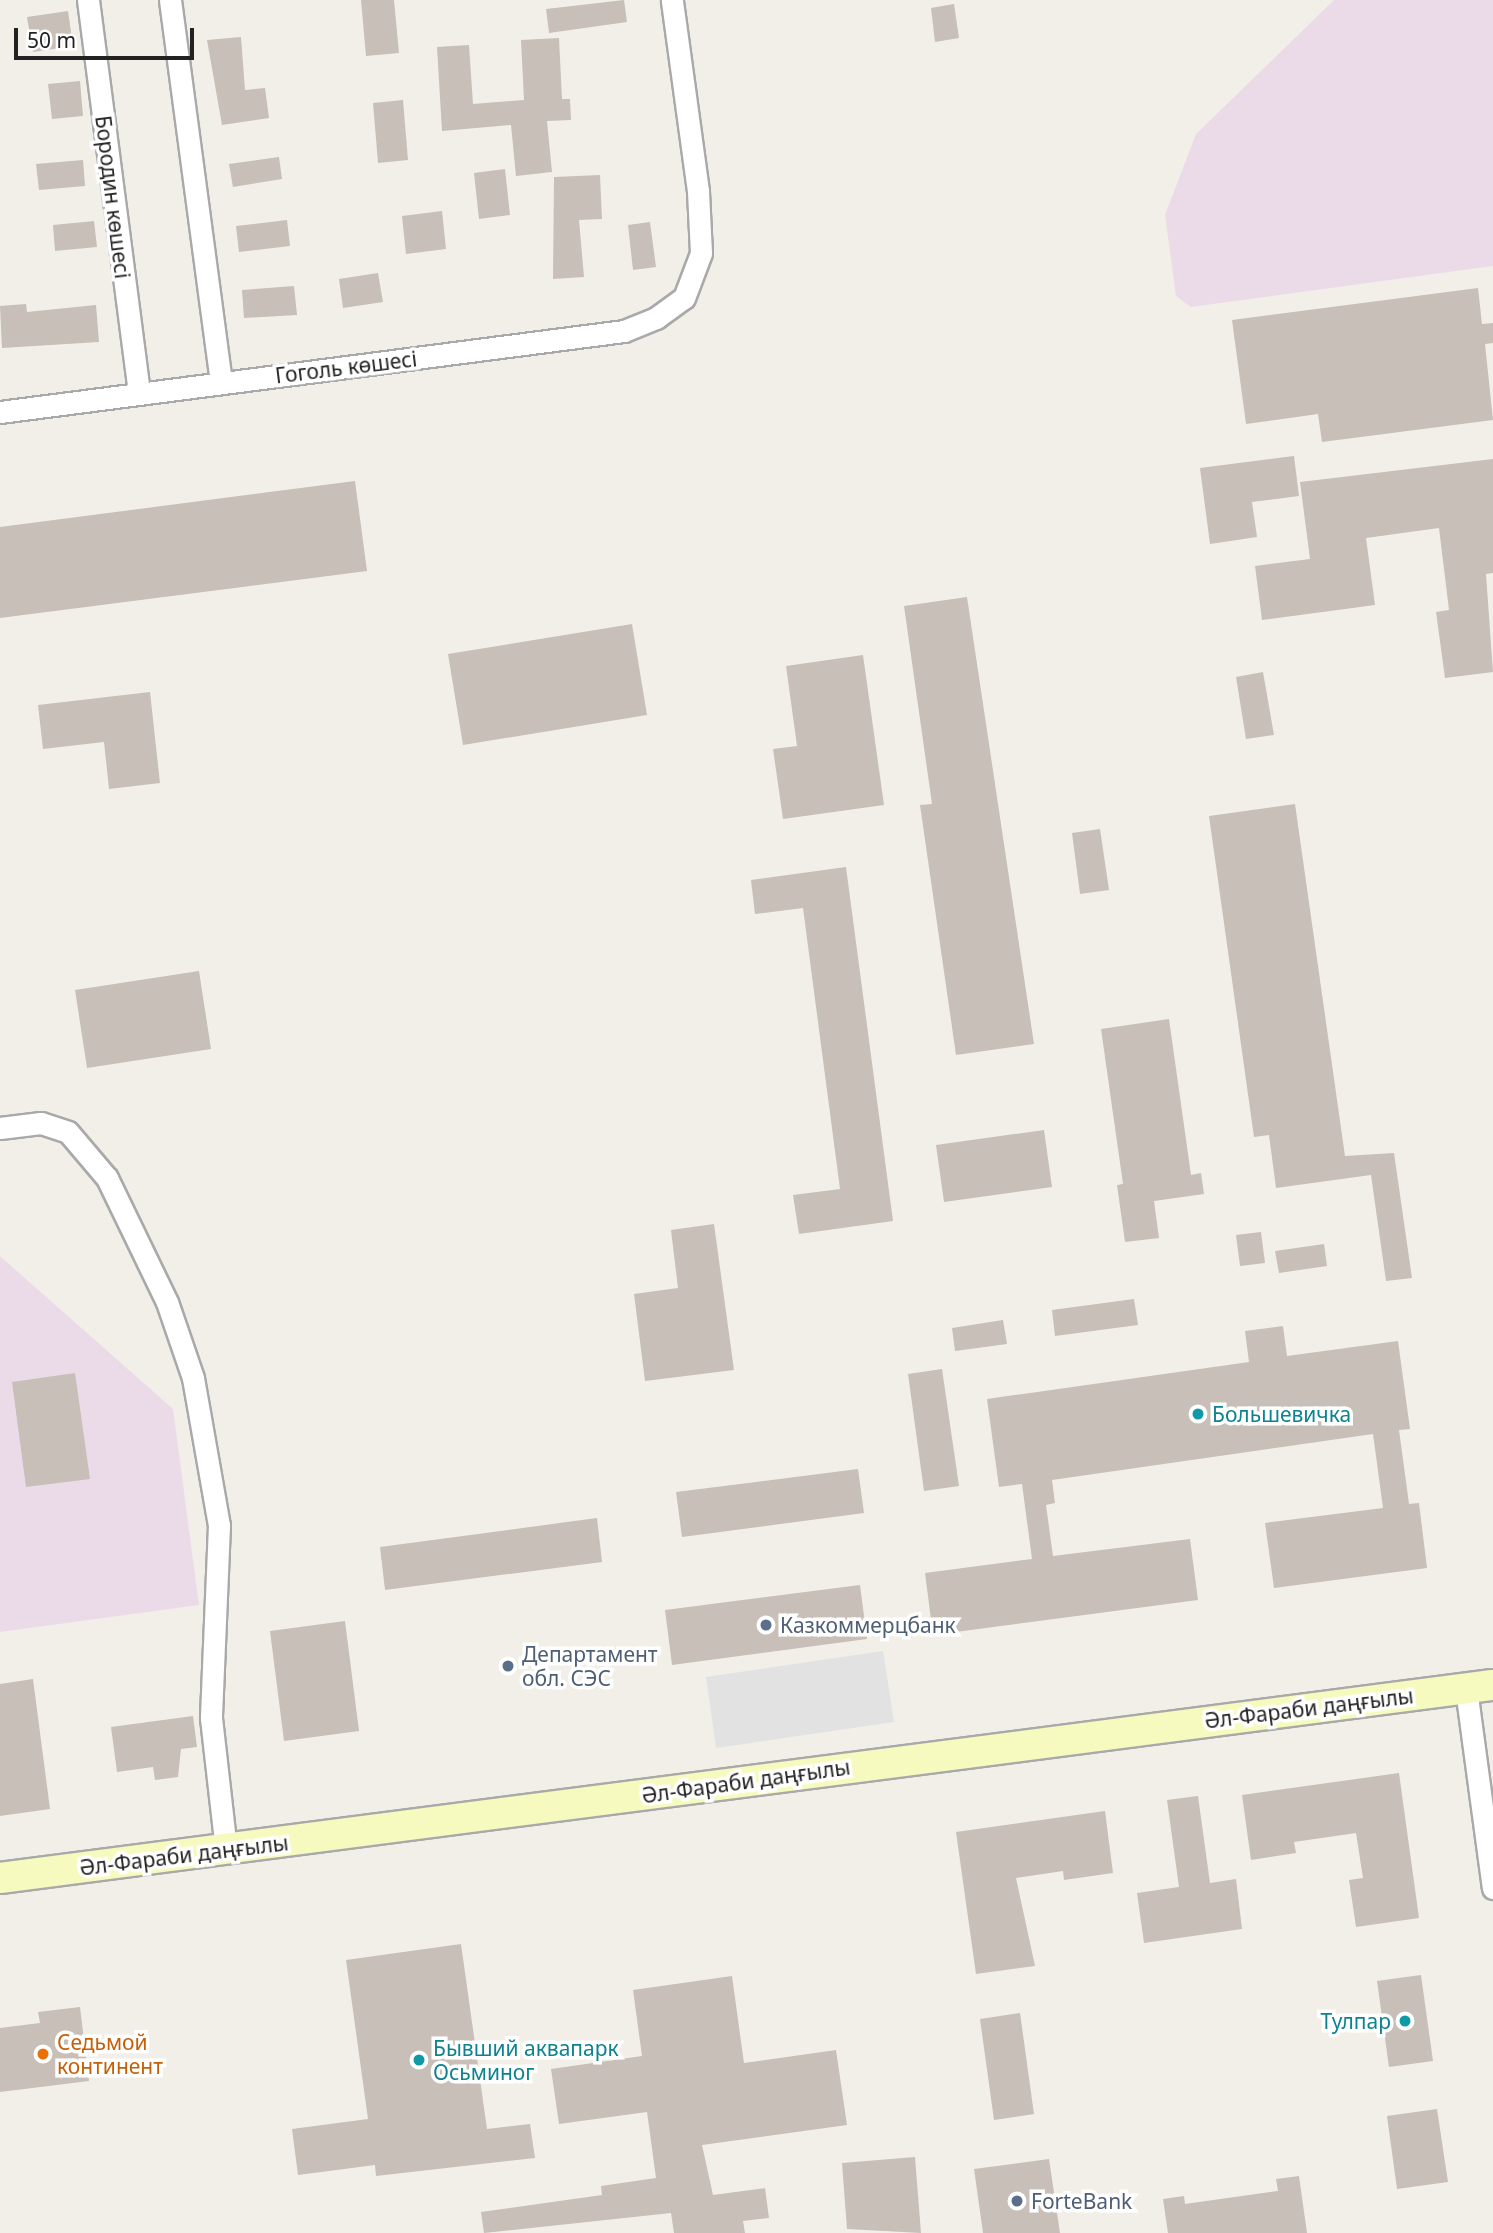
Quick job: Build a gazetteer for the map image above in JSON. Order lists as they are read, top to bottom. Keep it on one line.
{"streets":{"main road":["Әл-Фараби даңғылы"],"street":["Бородин көшесі","Гоголь көшесі"]},"crossings":[["Бородин көшесі","Гоголь көшесі"]],"places":["Большевичка","Казкоммерцбанк","Департамент обл. СЭС","Тулпар","Седьмой континент","Бывший аквапарк Осьминог","ForteBank"],"scale_bar":"50 m"}
